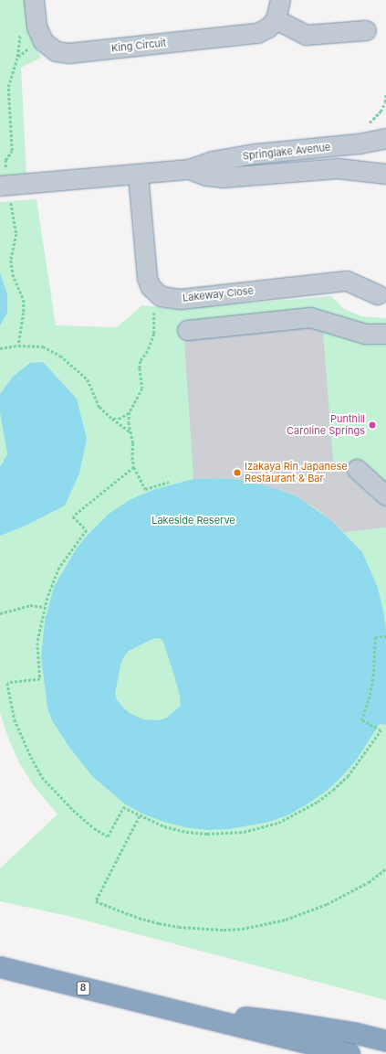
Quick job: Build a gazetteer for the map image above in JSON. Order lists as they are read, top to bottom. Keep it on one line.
{"streets":{"highway":["8"],"street":["King Circuit","Springlake Avenue","Lakeway Close"]},"crossings":[["Springlake Avenue","Lakeway Close"]],"parks":["Lakeside Reserve"],"places":["Punthill Caroline Springs","Izakaya Rin Japanese Restaurant & Bar"]}
